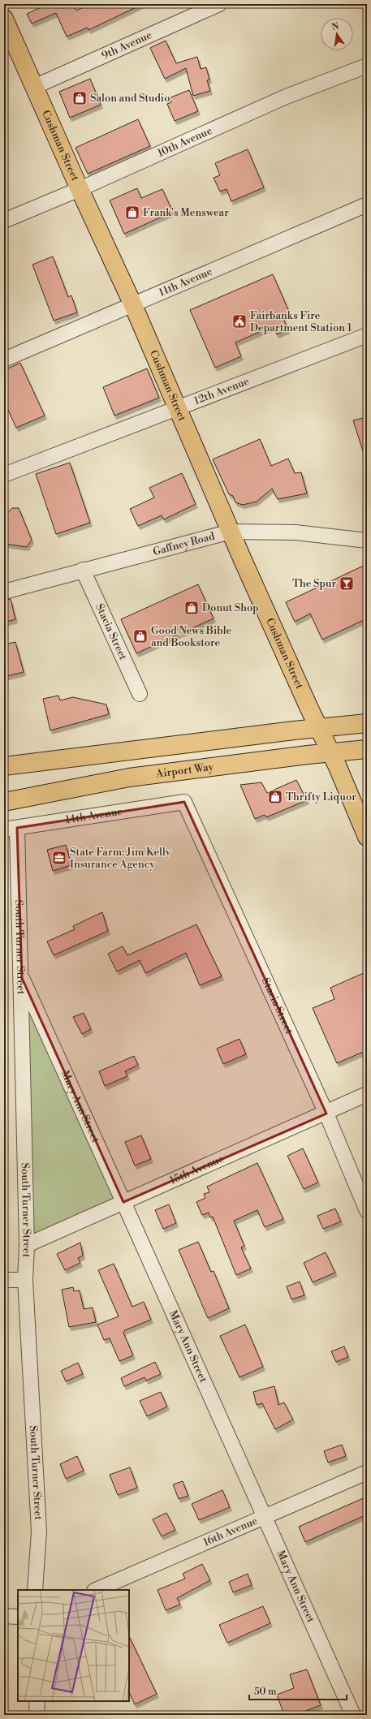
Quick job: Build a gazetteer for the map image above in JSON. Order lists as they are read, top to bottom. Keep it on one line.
{"streets":{"main road":["Cushman Street","Airport Way"],"street":["9th Avenue","10th Avenue","11th Avenue","12th Avenue","Gaffney Road","Stacia Street","14th Avenue","South Turner Street","Mary Ann Street","15th Avenue","16th Avenue"]},"crossings":[["9th Avenue","Cushman Street"],["10th Avenue","Cushman Street"],["Cushman Street","11th Avenue"],["Cushman Street","12th Avenue"],["Cushman Street","Gaffney Road"],["Cushman Street","Airport Way"],["Gaffney Road","Stacia Street"],["Stacia Street","14th Avenue"],["Stacia Street","15th Avenue"],["14th Avenue","South Turner Street"],["South Turner Street","Mary Ann Street"],["South Turner Street","15th Avenue"],["Mary Ann Street","15th Avenue"],["Mary Ann Street","16th Avenue"]],"places":{"shop":["Salon and Studio","Frank's Menswear","Donut Shop","Good News Bible and Bookstore","Thrifty Liquor"],"public building":["Fairbanks Fire Department Station 1"],"bar":["The Spur"],"office":["State Farm: Jim Kelly Insurance Agency"]},"scale_bar":"50 m","north":"top"}
